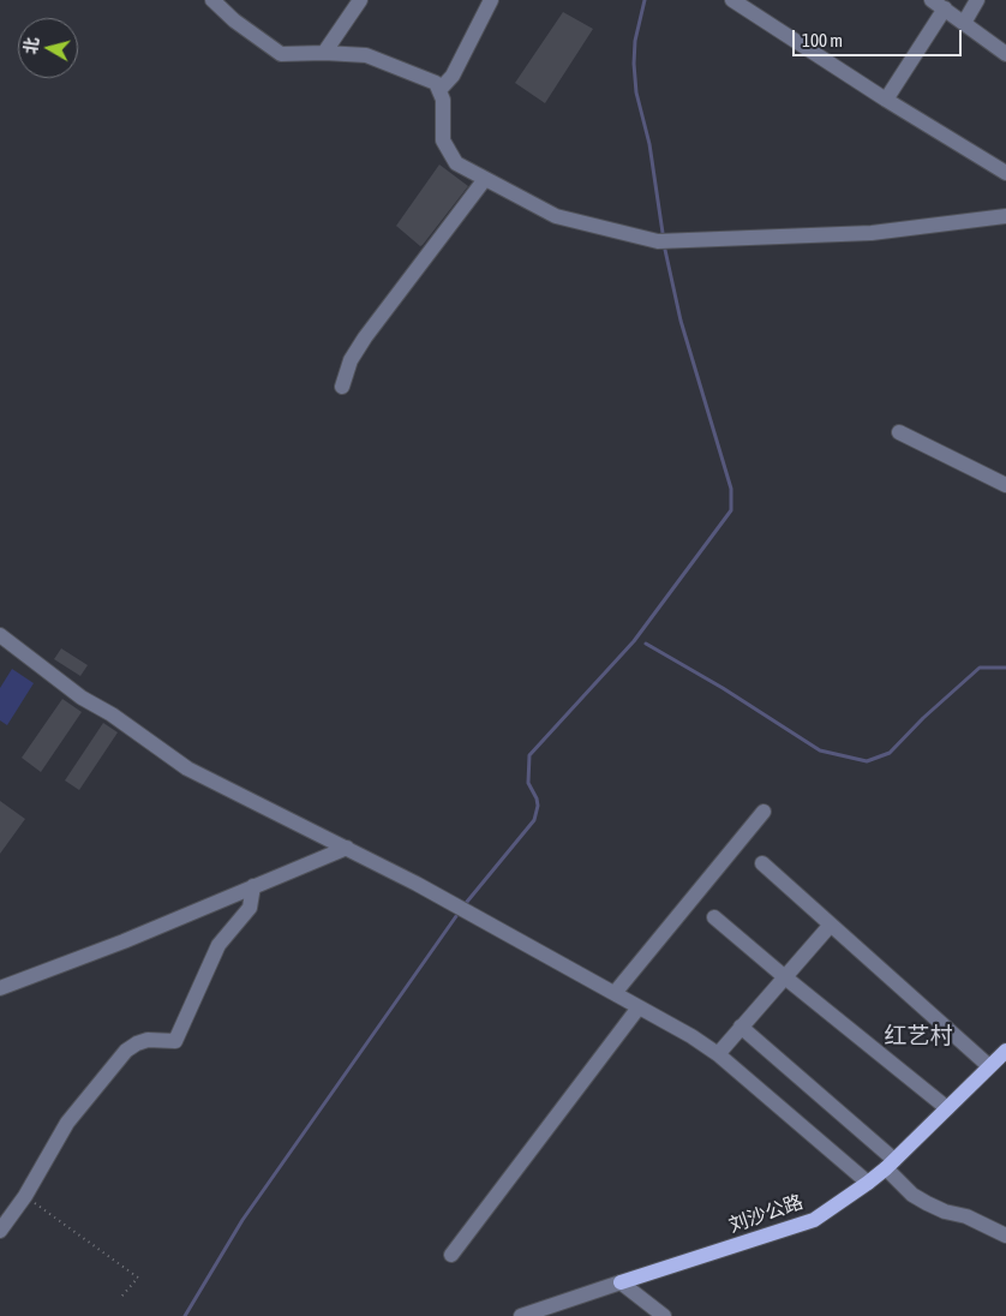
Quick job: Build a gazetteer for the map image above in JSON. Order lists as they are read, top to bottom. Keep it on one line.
{"streets":{"main road":["刘沙公路"]},"districts":["红艺村"],"scale_bar":"100 m","north":"left"}
